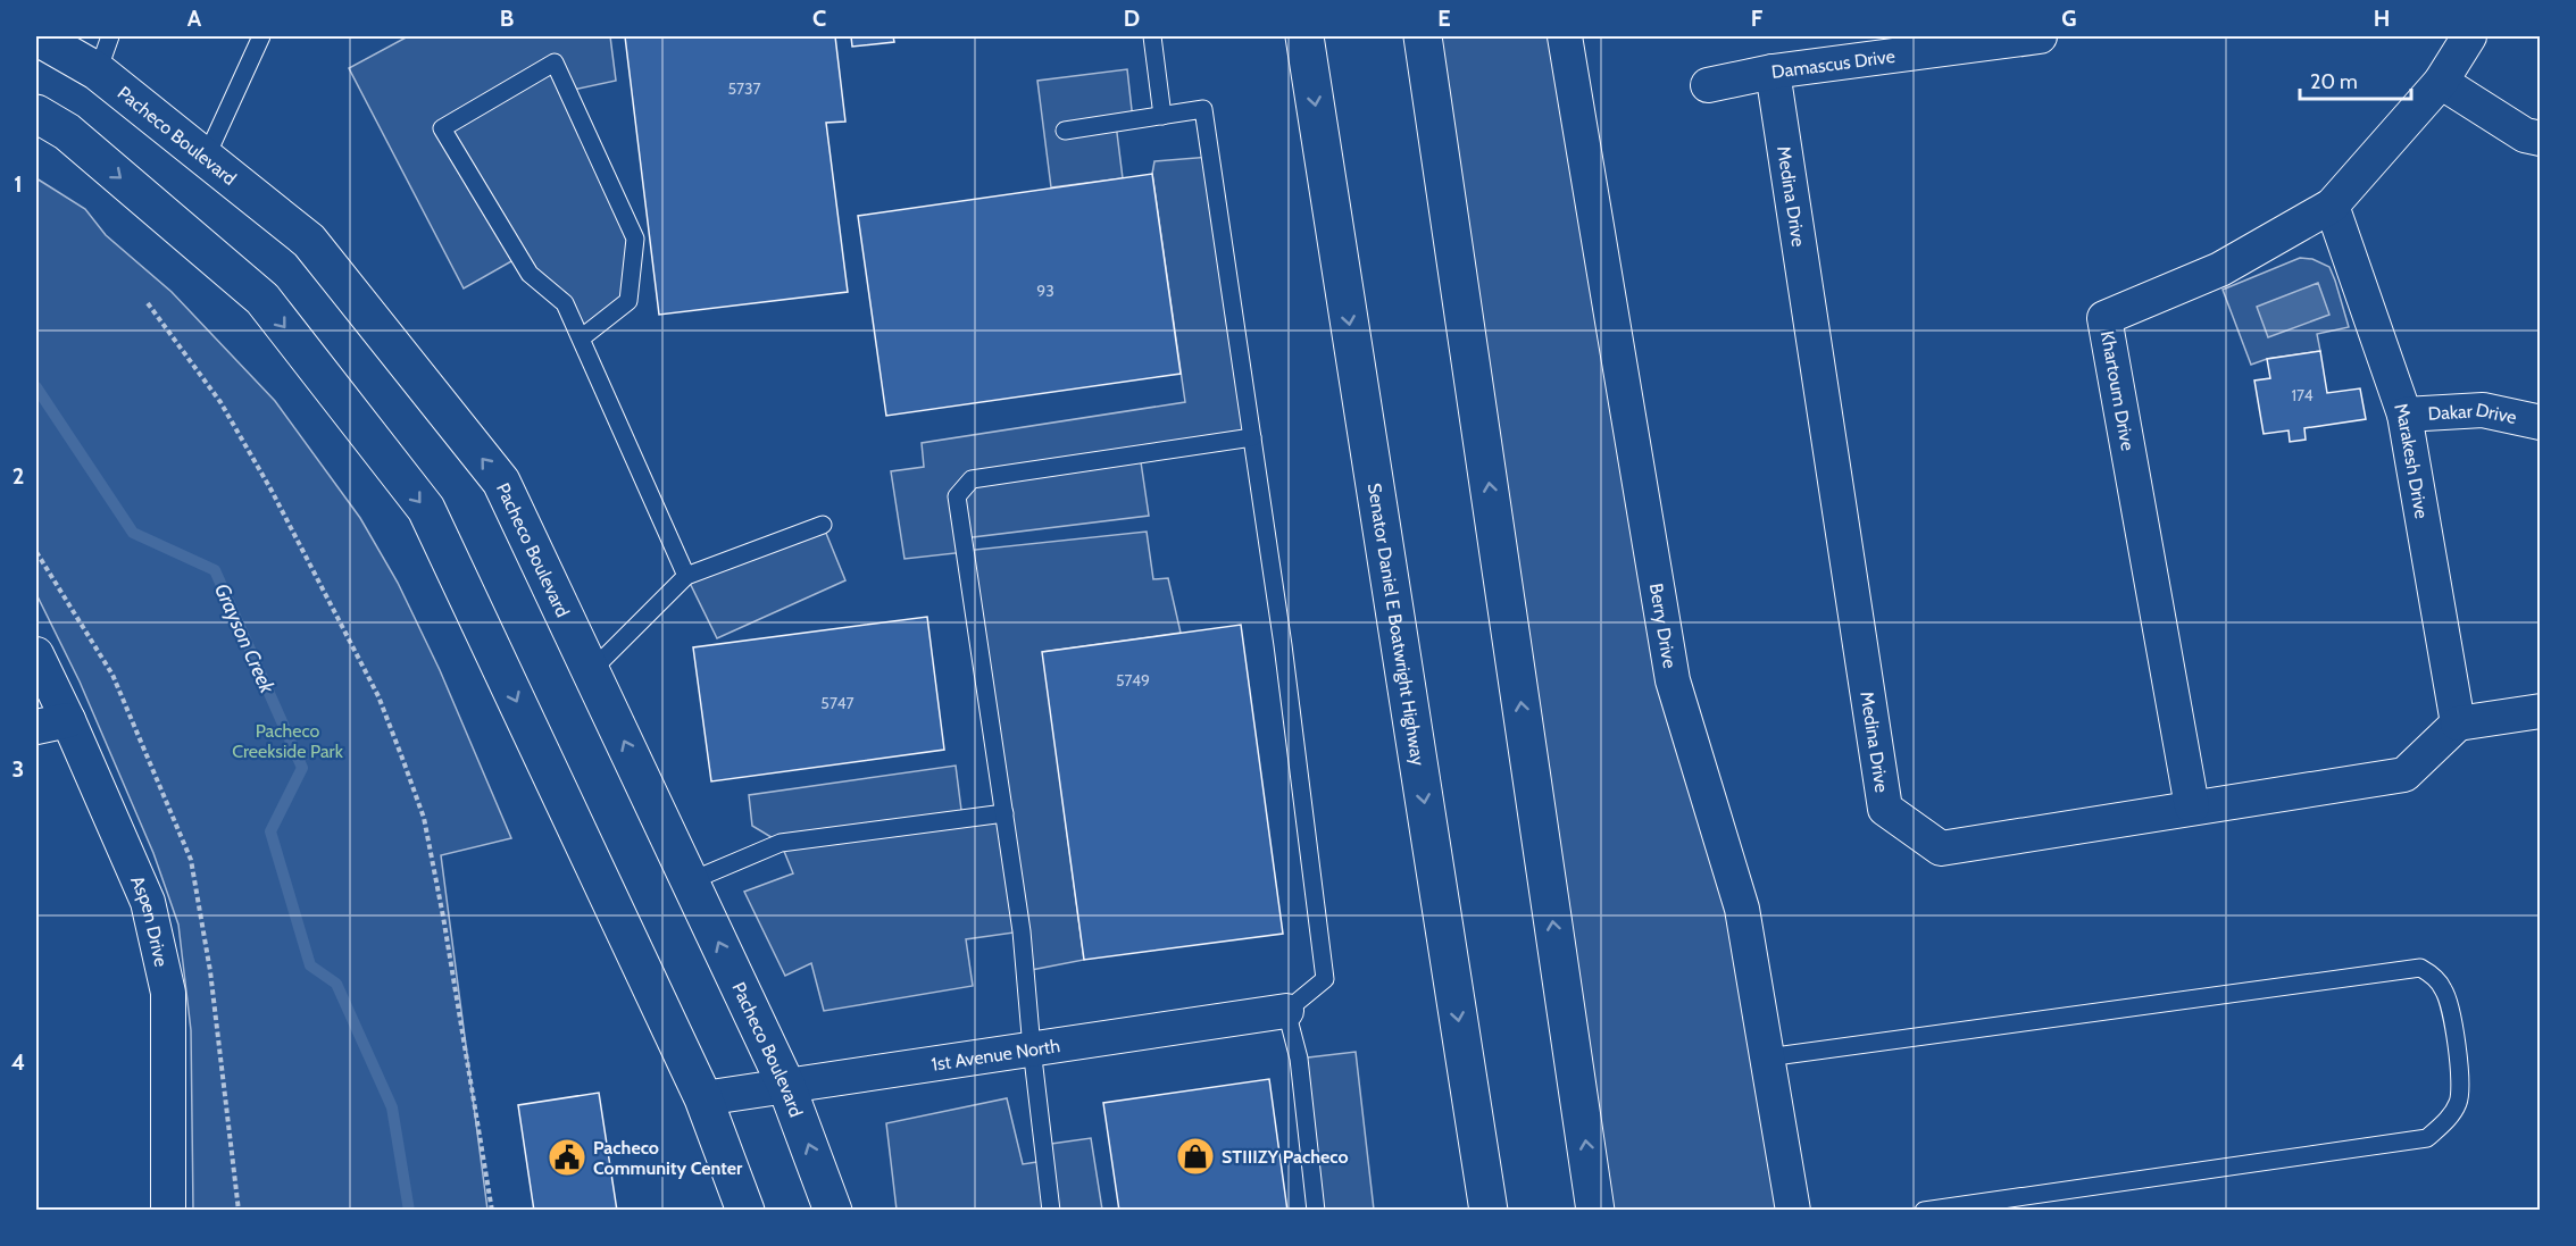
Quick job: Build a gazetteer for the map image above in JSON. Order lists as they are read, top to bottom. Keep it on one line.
{"streets":{"main road":["Pacheco Boulevard","Senator Daniel E Boatwright Highway"],"street":["Damascus Drive","Medina Drive","Khartoum Drive","Dakar Drive","Marakesh Drive","Berry Drive","Aspen Drive","1st Avenue North"]},"crossings":[["Damascus Drive","Medina Drive"],["Pacheco Boulevard","1st Avenue North"],["Medina Drive","Khartoum Drive"],["Medina Drive","Marakesh Drive"],["Khartoum Drive","Marakesh Drive"],["Dakar Drive","Marakesh Drive"]],"water":["Grayson Creek"],"parks":["Pacheco Creekside Park"],"places":{"shop":["STIIIZY Pacheco"],"public building":["Pacheco Community Center"]},"house_numbers":["5737","93","174","5749","5747"],"scale_bar":"20 m","grid":{"columns":["A","B","C","D","E","F","G","H"],"rows":["1","2","3","4"]}}
